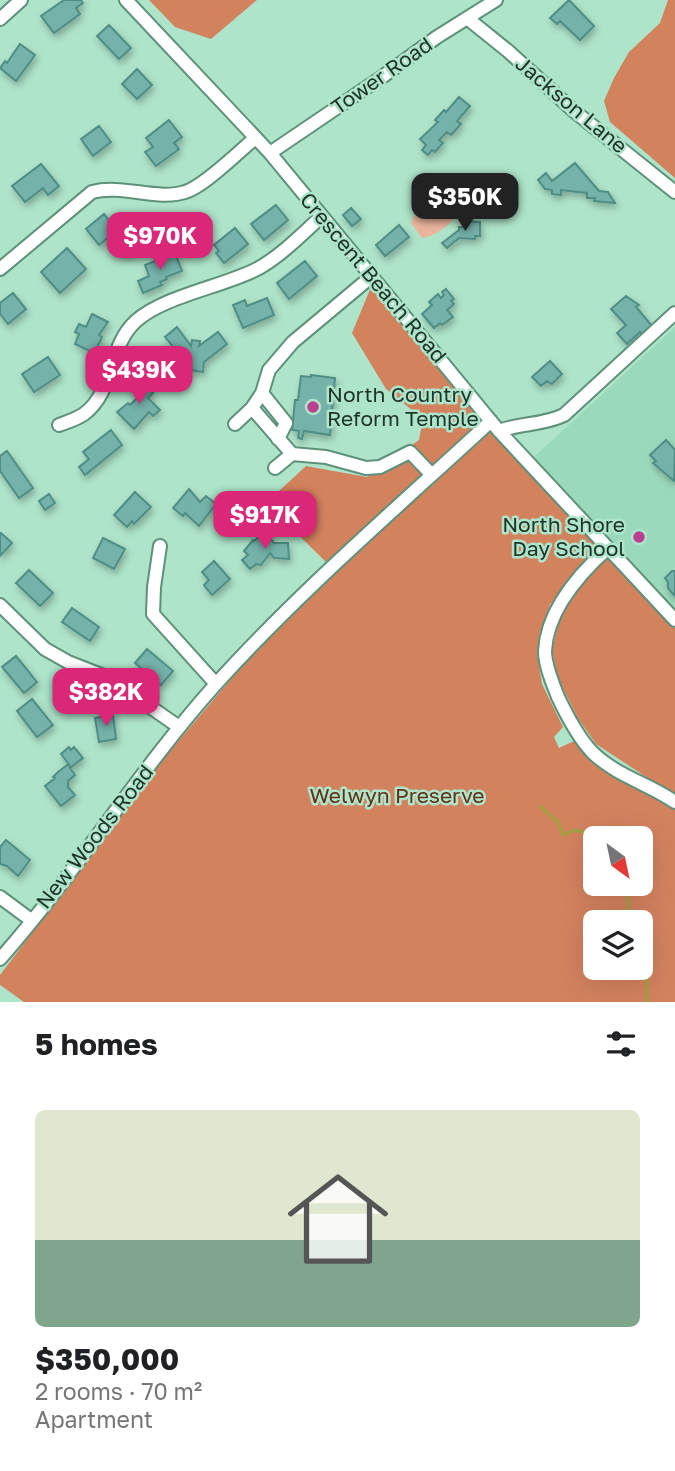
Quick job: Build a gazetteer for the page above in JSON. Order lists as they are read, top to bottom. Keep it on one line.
{"streets":{"street":["Tower Road","Jackson Lane","Crescent Beach Road","New Woods Road"]},"crossings":[["Tower Road","Jackson Lane"],["Tower Road","Crescent Beach Road"],["Crescent Beach Road","New Woods Road"]],"parks":["Welwyn Preserve"],"places":["North Country Reform Temple","North Shore Day School"],"north":"bottom right","page":{"price":["$350K","$970K","$439K","$917K","$382K"],"heading":"5 homes","list":[{"name":"$350,000","note":"2 rooms · 70 m² · Apartment"}]}}
